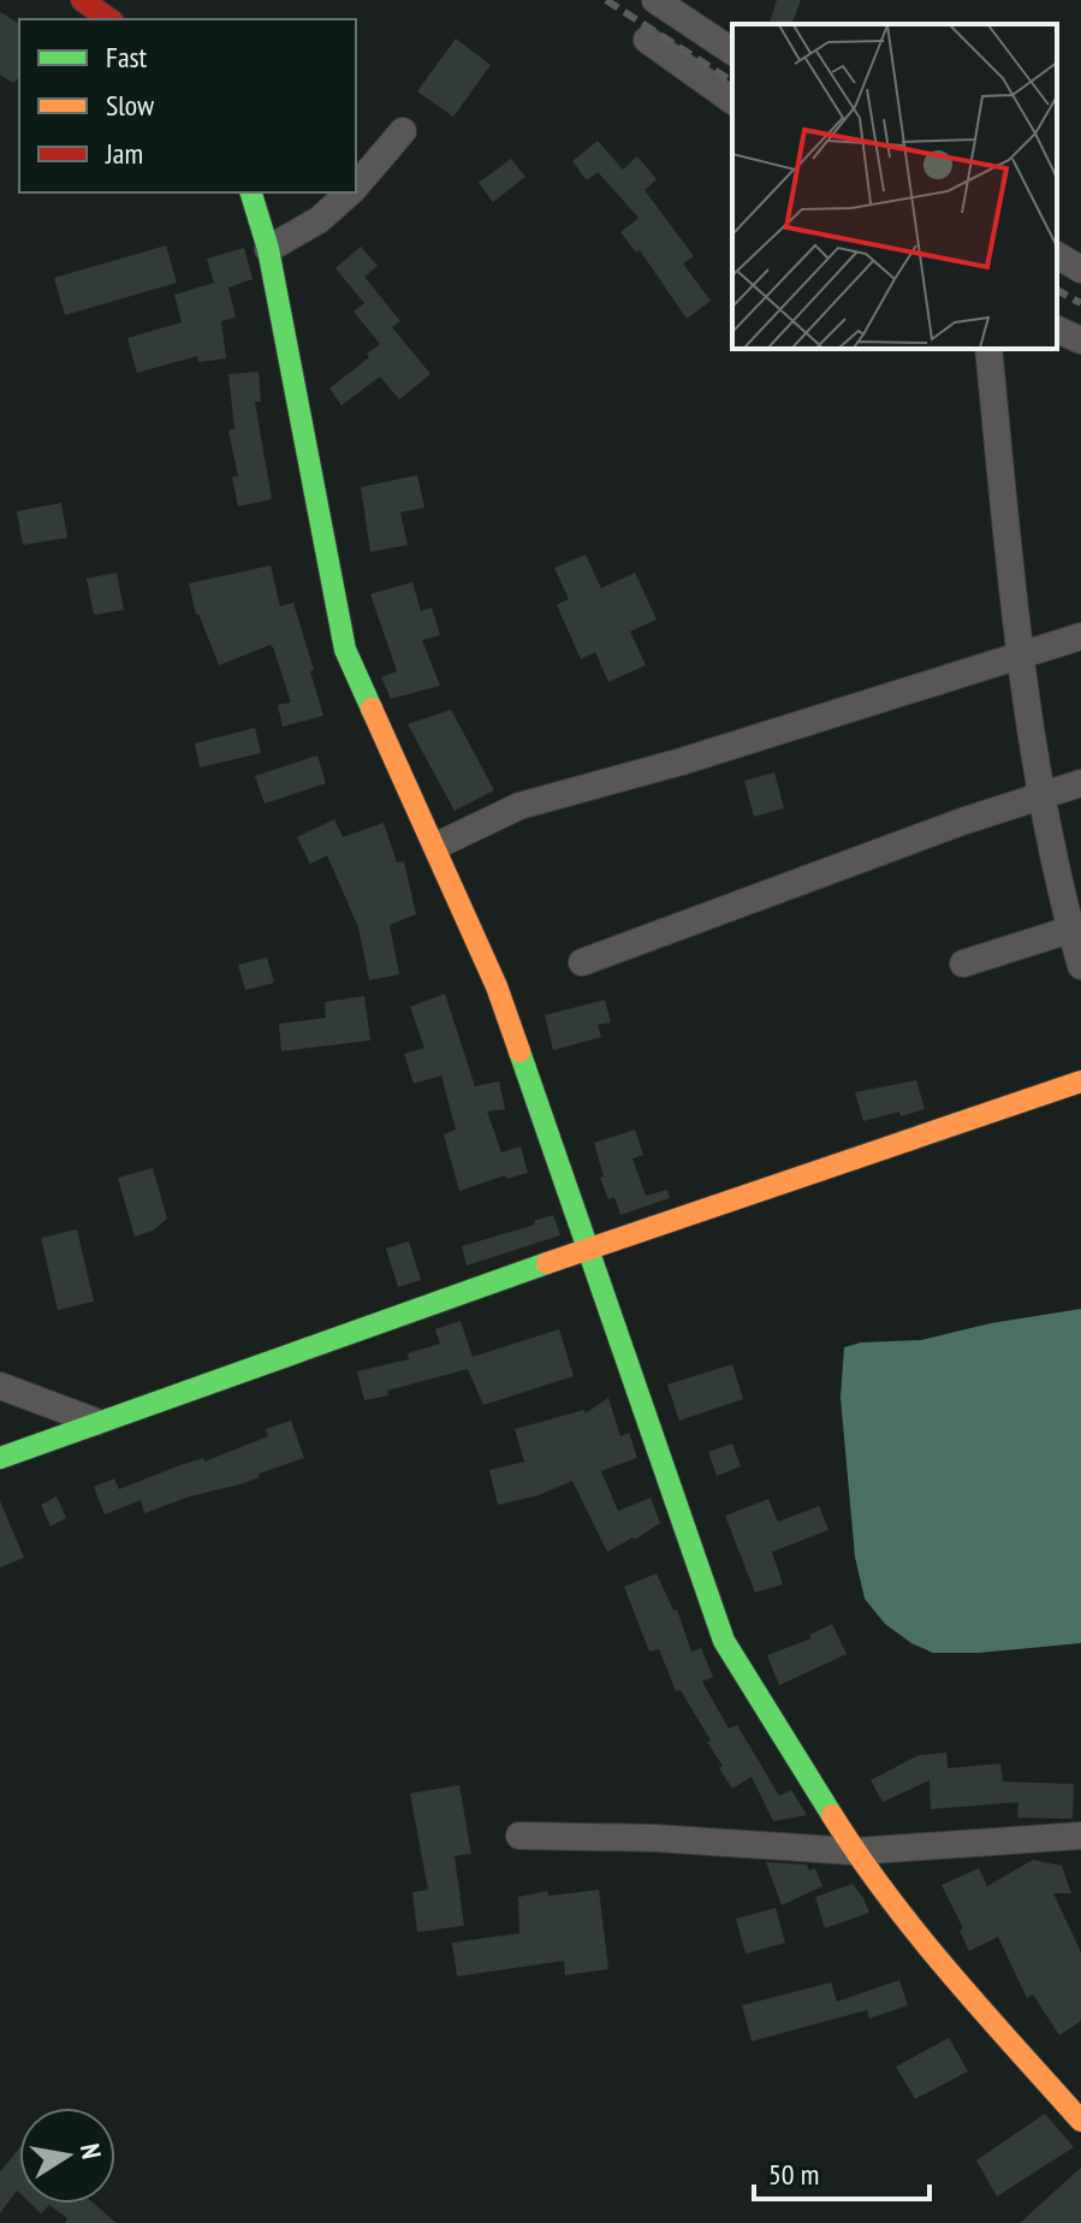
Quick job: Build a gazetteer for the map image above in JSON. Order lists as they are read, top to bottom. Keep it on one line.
{"legend":["Fast","Slow","Jam"],"scale_bar":"50 m","north":"right"}
